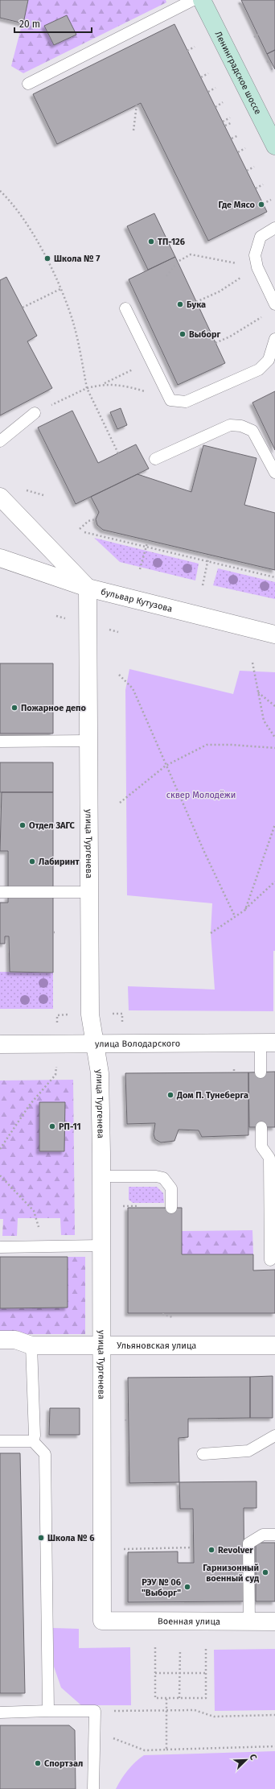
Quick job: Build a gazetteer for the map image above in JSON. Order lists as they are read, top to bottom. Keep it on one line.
{"streets":{"main road":["Ленинградское шоссе"],"street":["бульвар Кутузова","улица Тургенева","улица Володарского","Ульяновская улица","Военная улица"]},"crossings":[["бульвар Кутузова","улица Тургенева"],["улица Тургенева","улица Володарского"],["улица Тургенева","Ульяновская улица"],["улица Тургенева","Военная улица"]],"parks":["сквер Молодёжи"],"places":["Где Мясо","ТП-126","Школа № 7","Бука","Выборг","Пожарное депо","Отдел ЗАГС","Лабиринт","Дом П. Тунеберга","РП-11","Школа № 6","Revolver","Гарнизонный военный суд","РЭУ № 06 \"Выборг\"","Спортзал"],"scale_bar":"20 m","north":"top right"}
